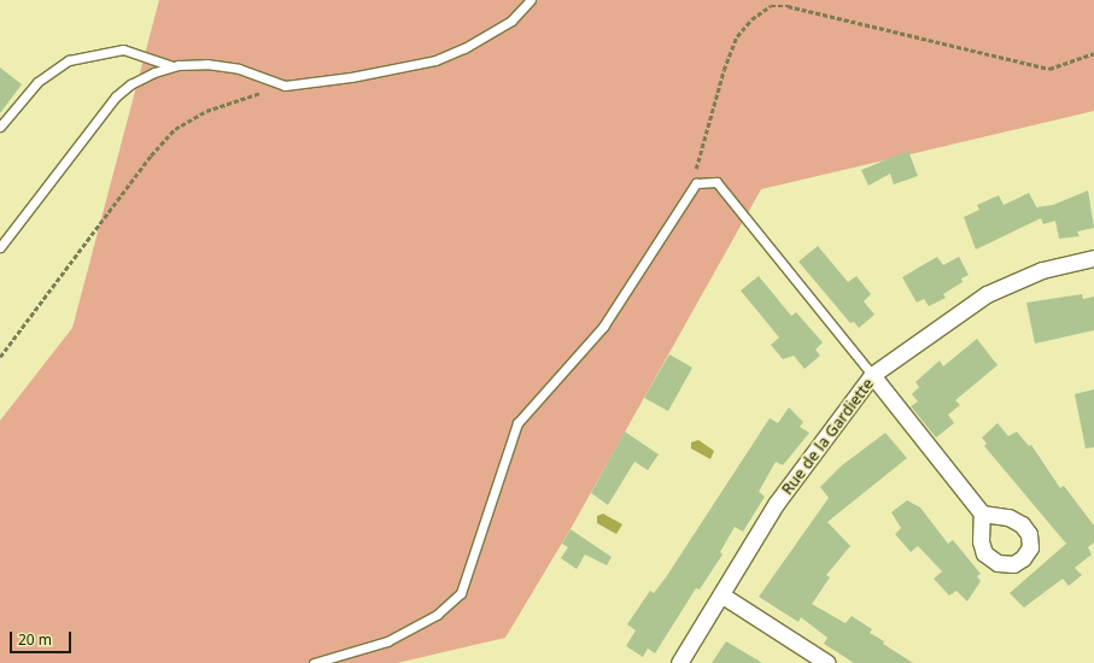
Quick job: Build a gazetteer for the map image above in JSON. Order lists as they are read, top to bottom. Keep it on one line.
{"streets":{"street":["Rue de la Gardiette"]},"scale_bar":"20 m"}
